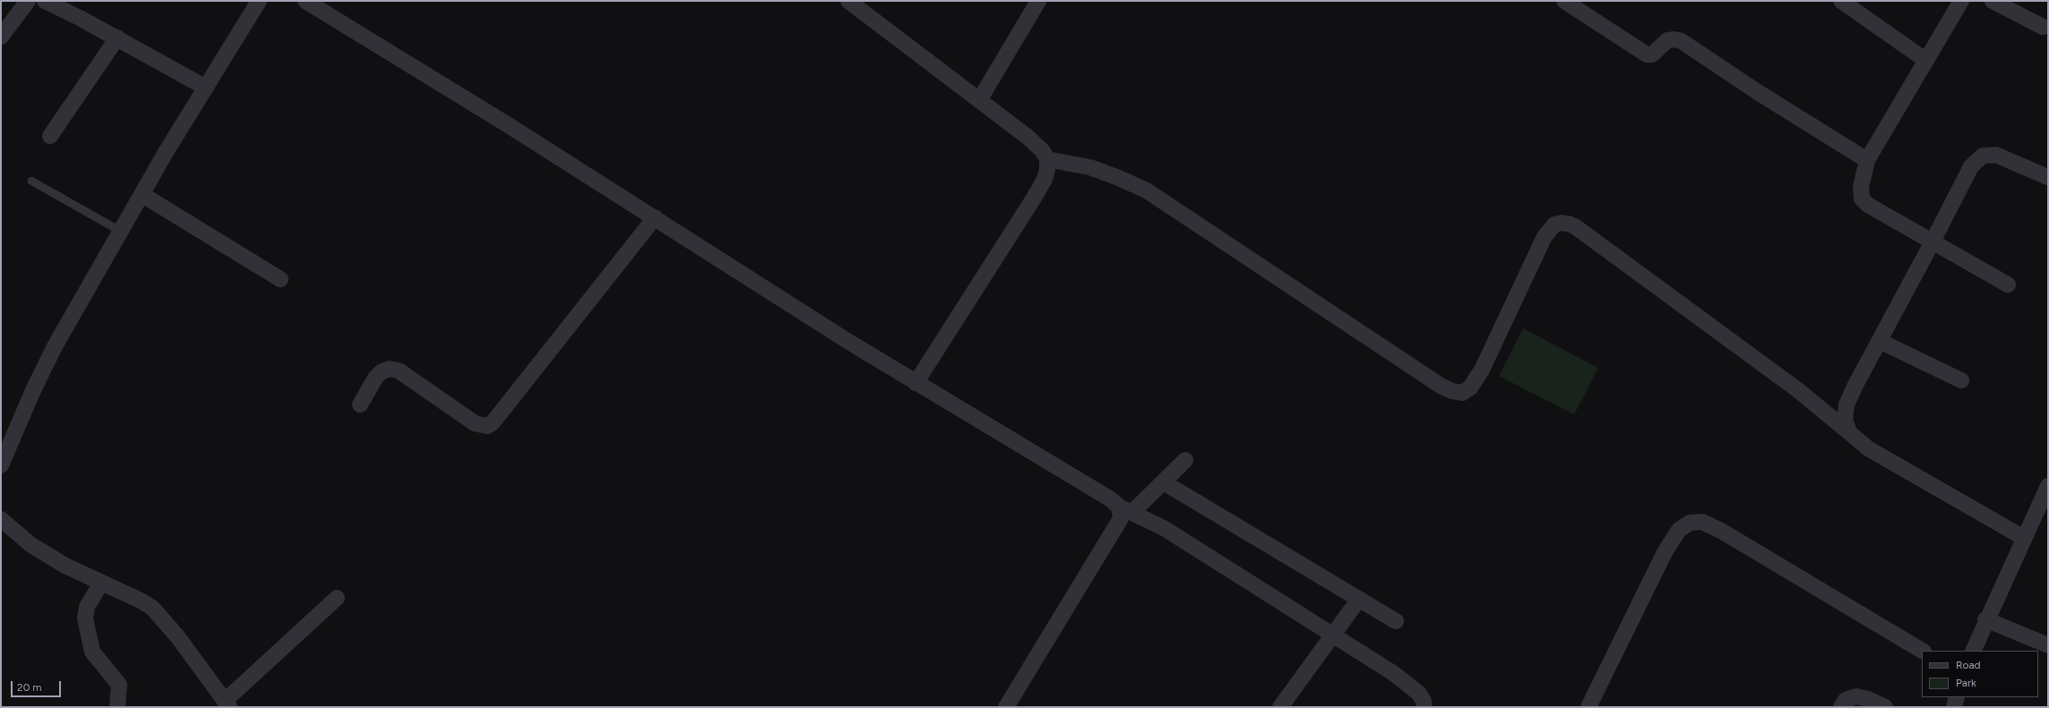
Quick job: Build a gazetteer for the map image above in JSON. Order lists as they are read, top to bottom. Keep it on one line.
{"legend":["Road","Park"],"scale_bar":"20 m"}
